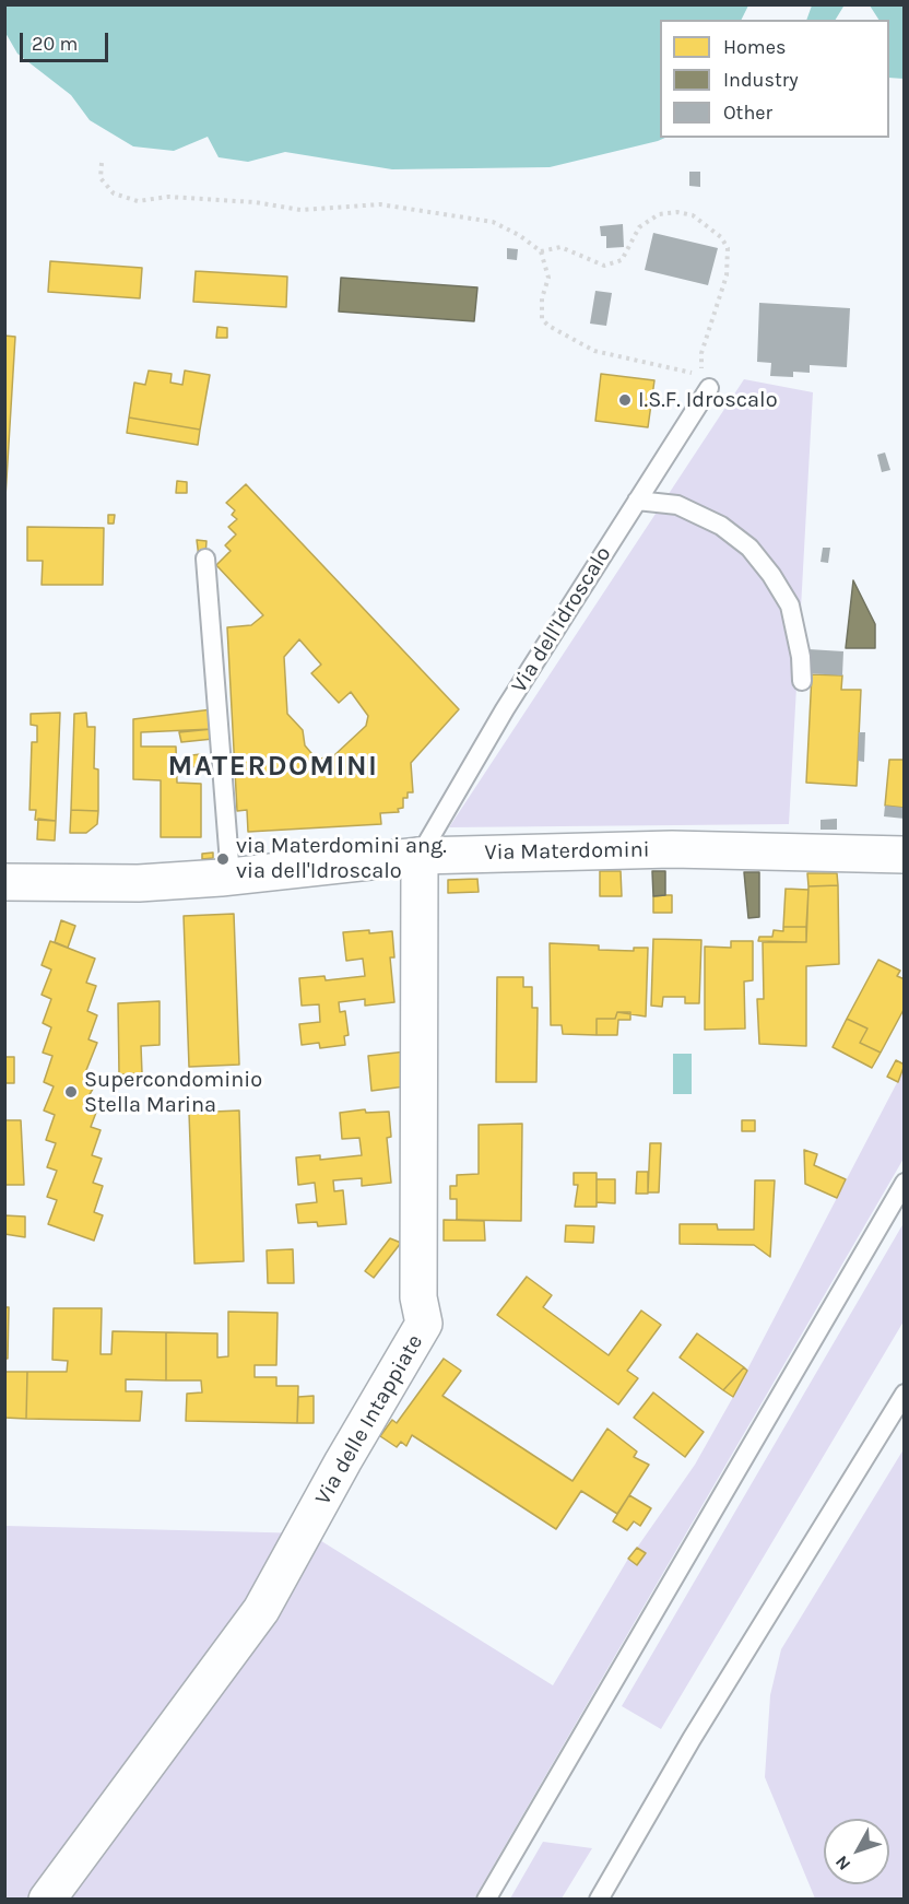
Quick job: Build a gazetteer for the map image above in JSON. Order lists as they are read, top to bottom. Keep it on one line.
{"streets":{"street":["Via Materdomini","Via delle Intappiate"],"lane":["Via dell'Idroscalo"]},"crossings":[["Via dell'Idroscalo","Via Materdomini"],["Via dell'Idroscalo","Via delle Intappiate"],["Via Materdomini","Via delle Intappiate"]],"districts":["MATERDOMINI"],"places":["I.S.F. Idroscalo","via Materdomini ang. via dell'Idroscalo","Supercondominio Stella Marina"],"legend":["Homes","Industry","Other"],"scale_bar":"20 m","north":"bottom left"}
